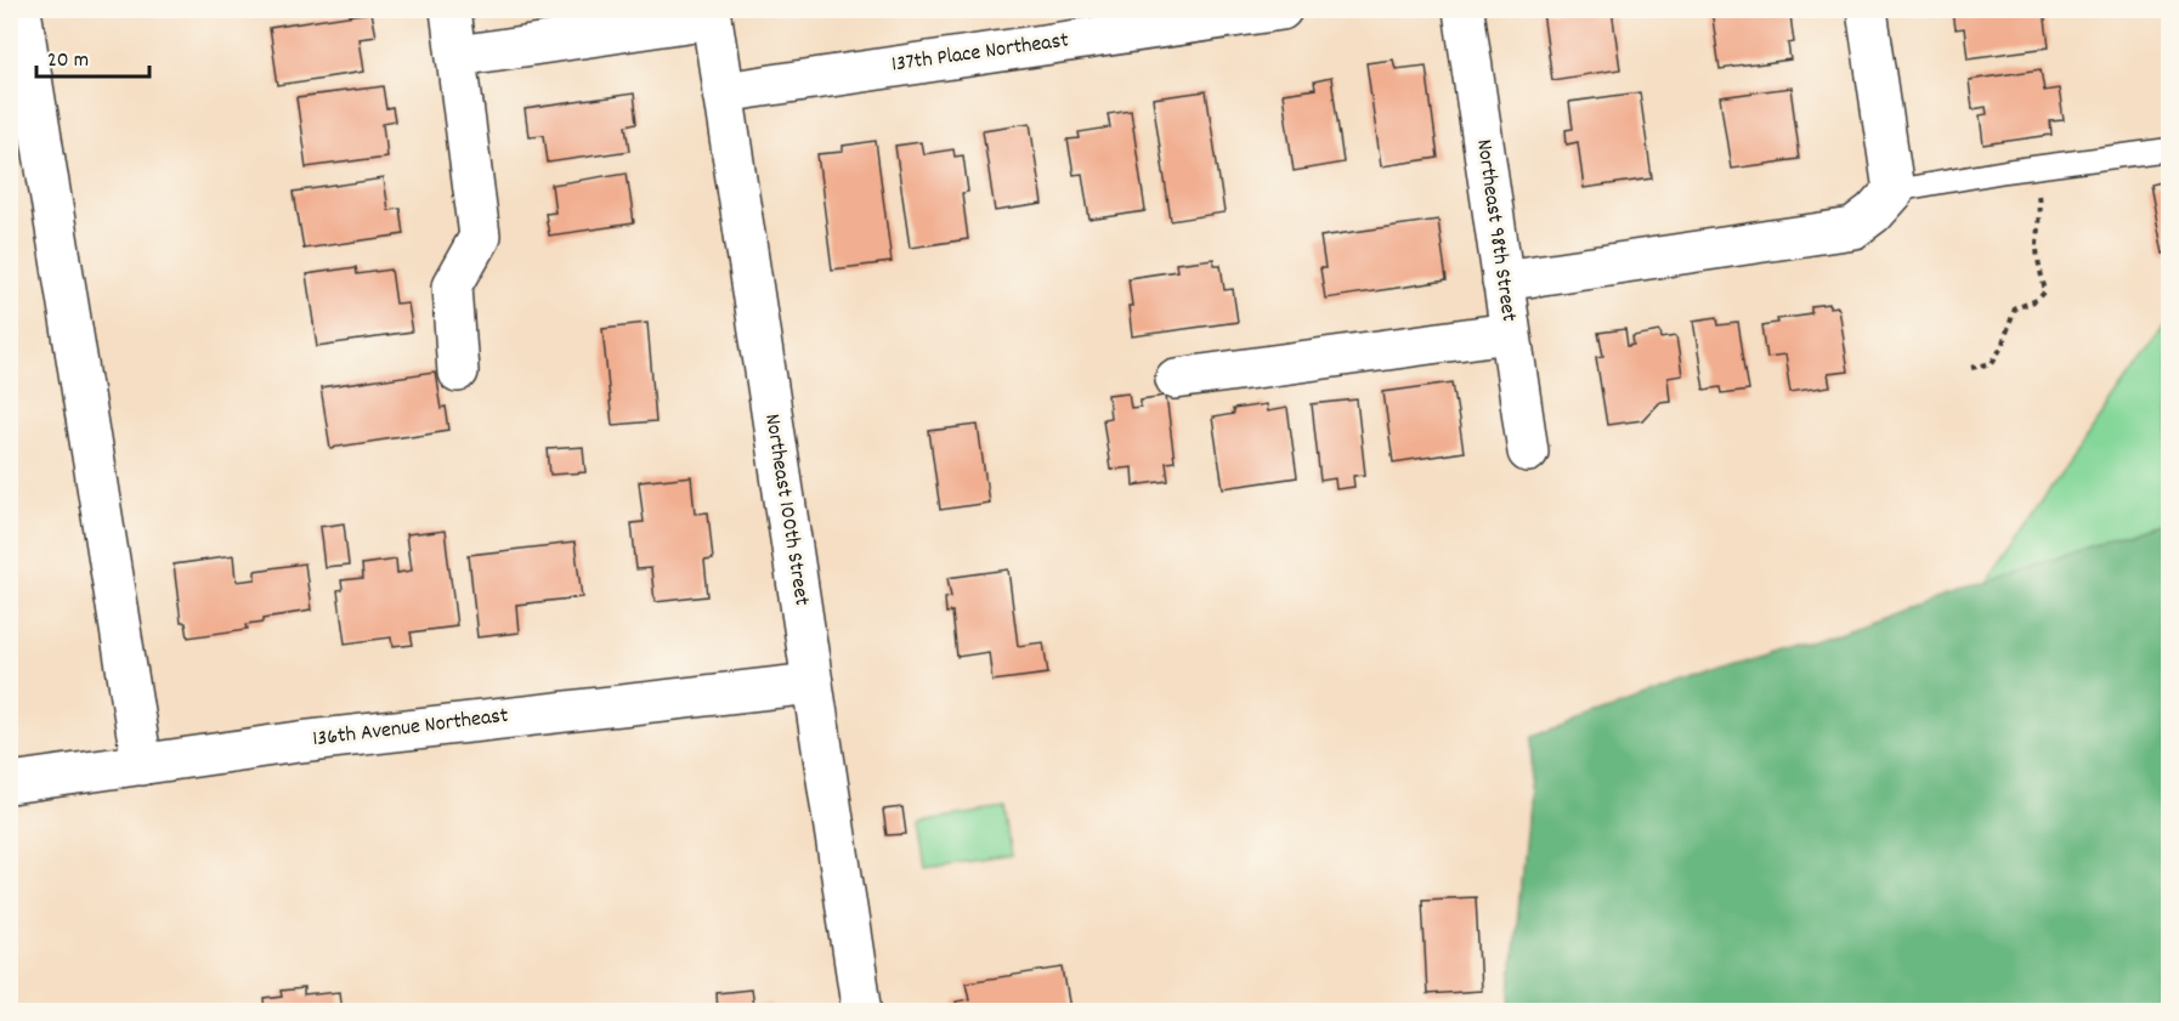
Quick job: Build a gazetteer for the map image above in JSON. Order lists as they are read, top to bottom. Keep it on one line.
{"streets":{"street":["137th Place Northeast","Northeast 98th Street","Northeast 100th Street","136th Avenue Northeast"]},"crossings":[["137th Place Northeast","Northeast 100th Street"],["Northeast 100th Street","136th Avenue Northeast"]],"scale_bar":"20 m"}
